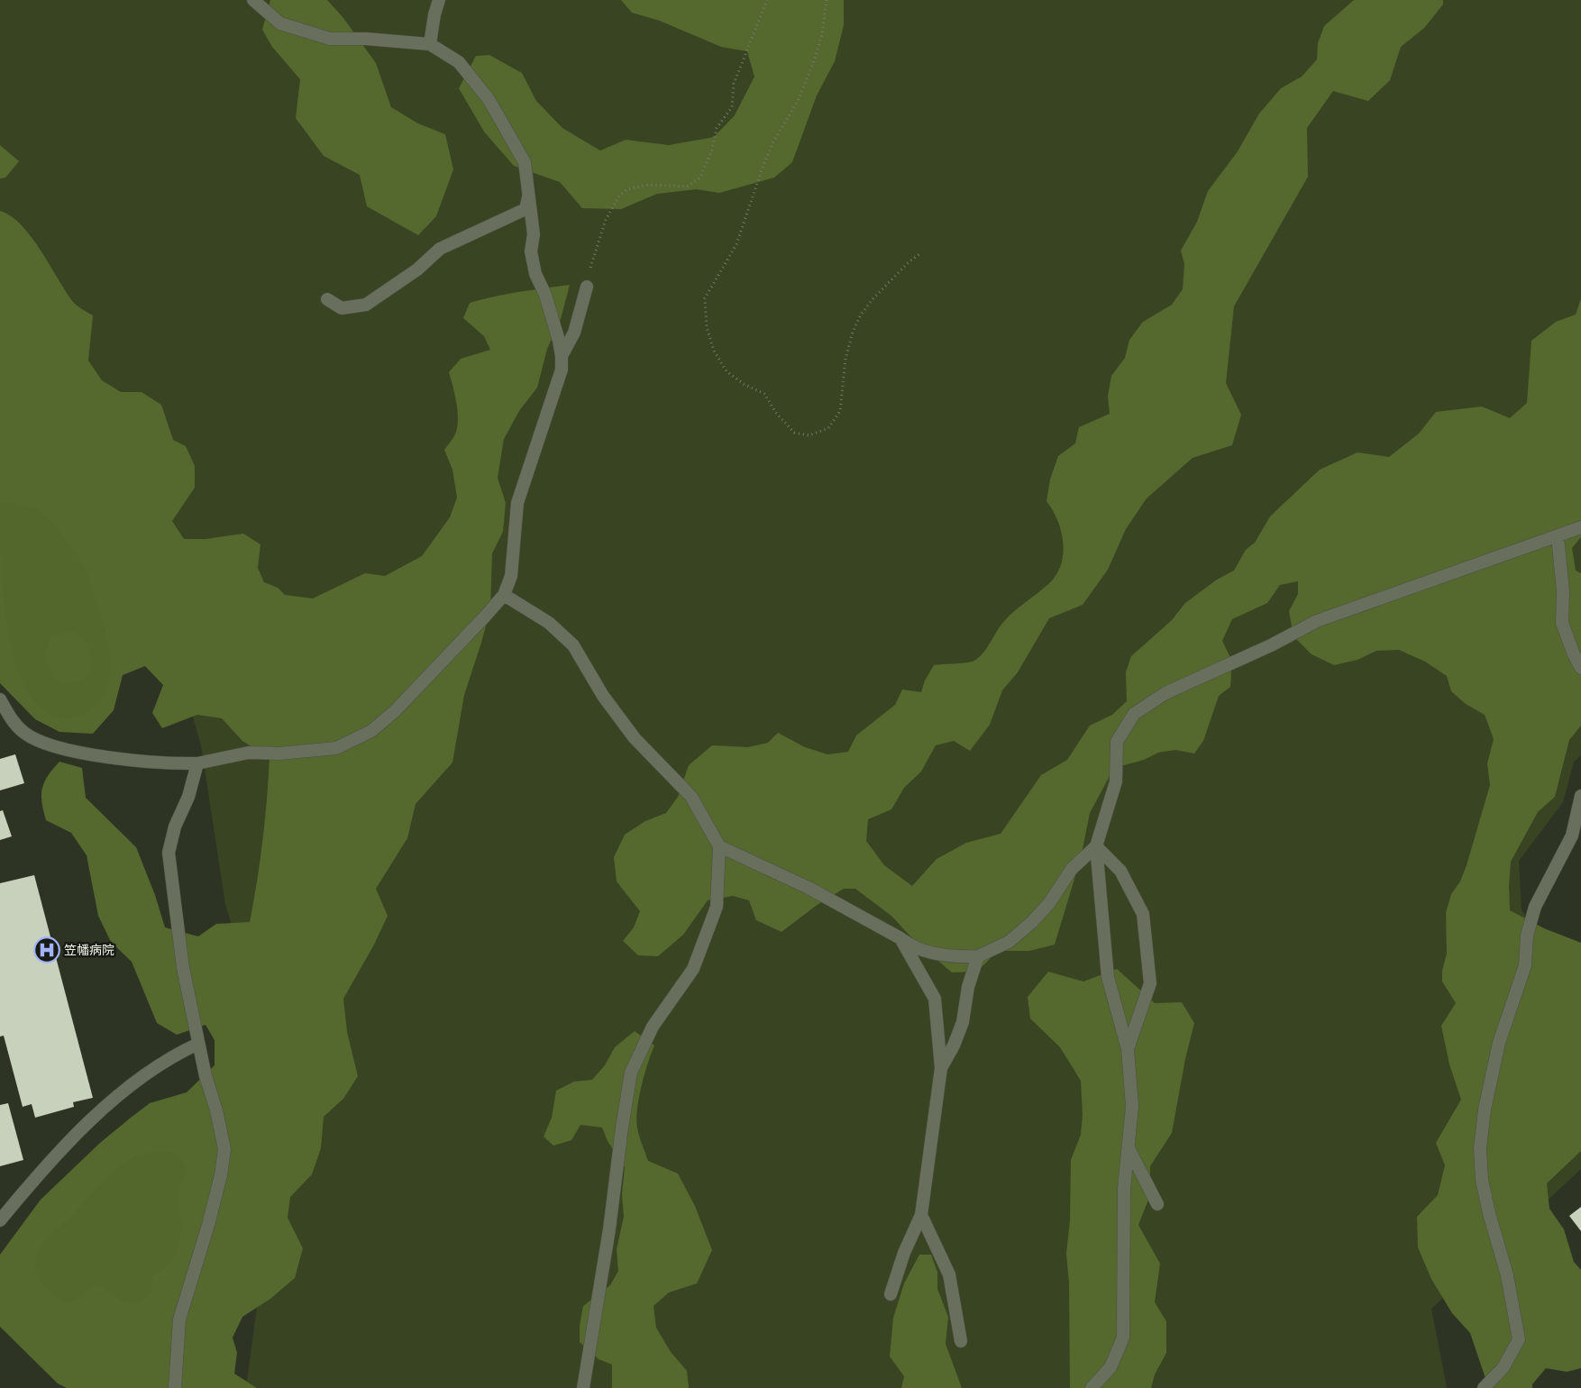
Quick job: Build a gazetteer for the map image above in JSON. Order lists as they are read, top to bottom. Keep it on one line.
{"places":{"hospital":["笠幡病院"]}}
